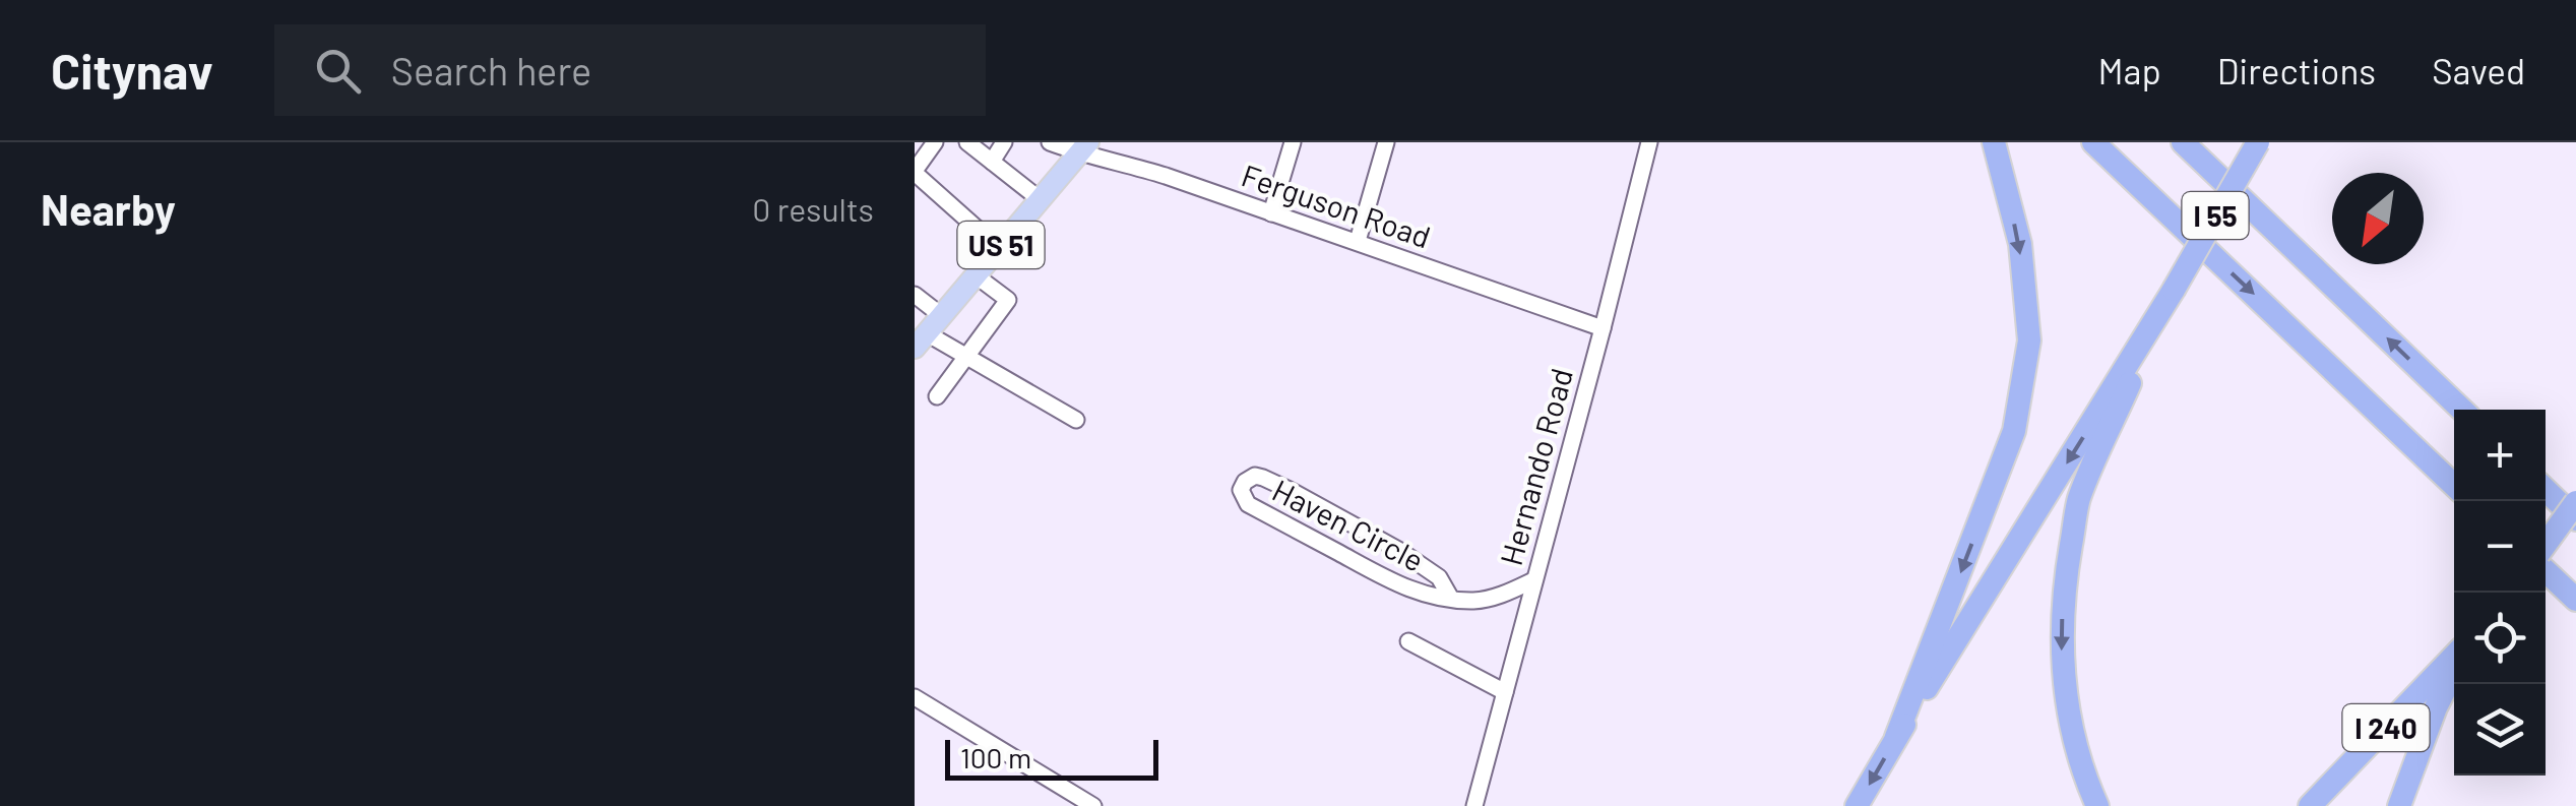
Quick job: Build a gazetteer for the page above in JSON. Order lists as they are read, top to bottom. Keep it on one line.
{"streets":{"highway":["I 55","I 240"],"main road":["US 51"],"street":["Ferguson Road","Hernando Road","Haven Circle"]},"crossings":[["Ferguson Road","US 51"],["Ferguson Road","Hernando Road"],["Hernando Road","Haven Circle"]],"scale_bar":"100 m","north":"bottom left","page":{"header":"Citynav","search":"Search here","nav":["Map","Directions","Saved"],"heading":["Nearby","0 results"],"map_buttons":["+","−"],"scale":"100 m"}}
